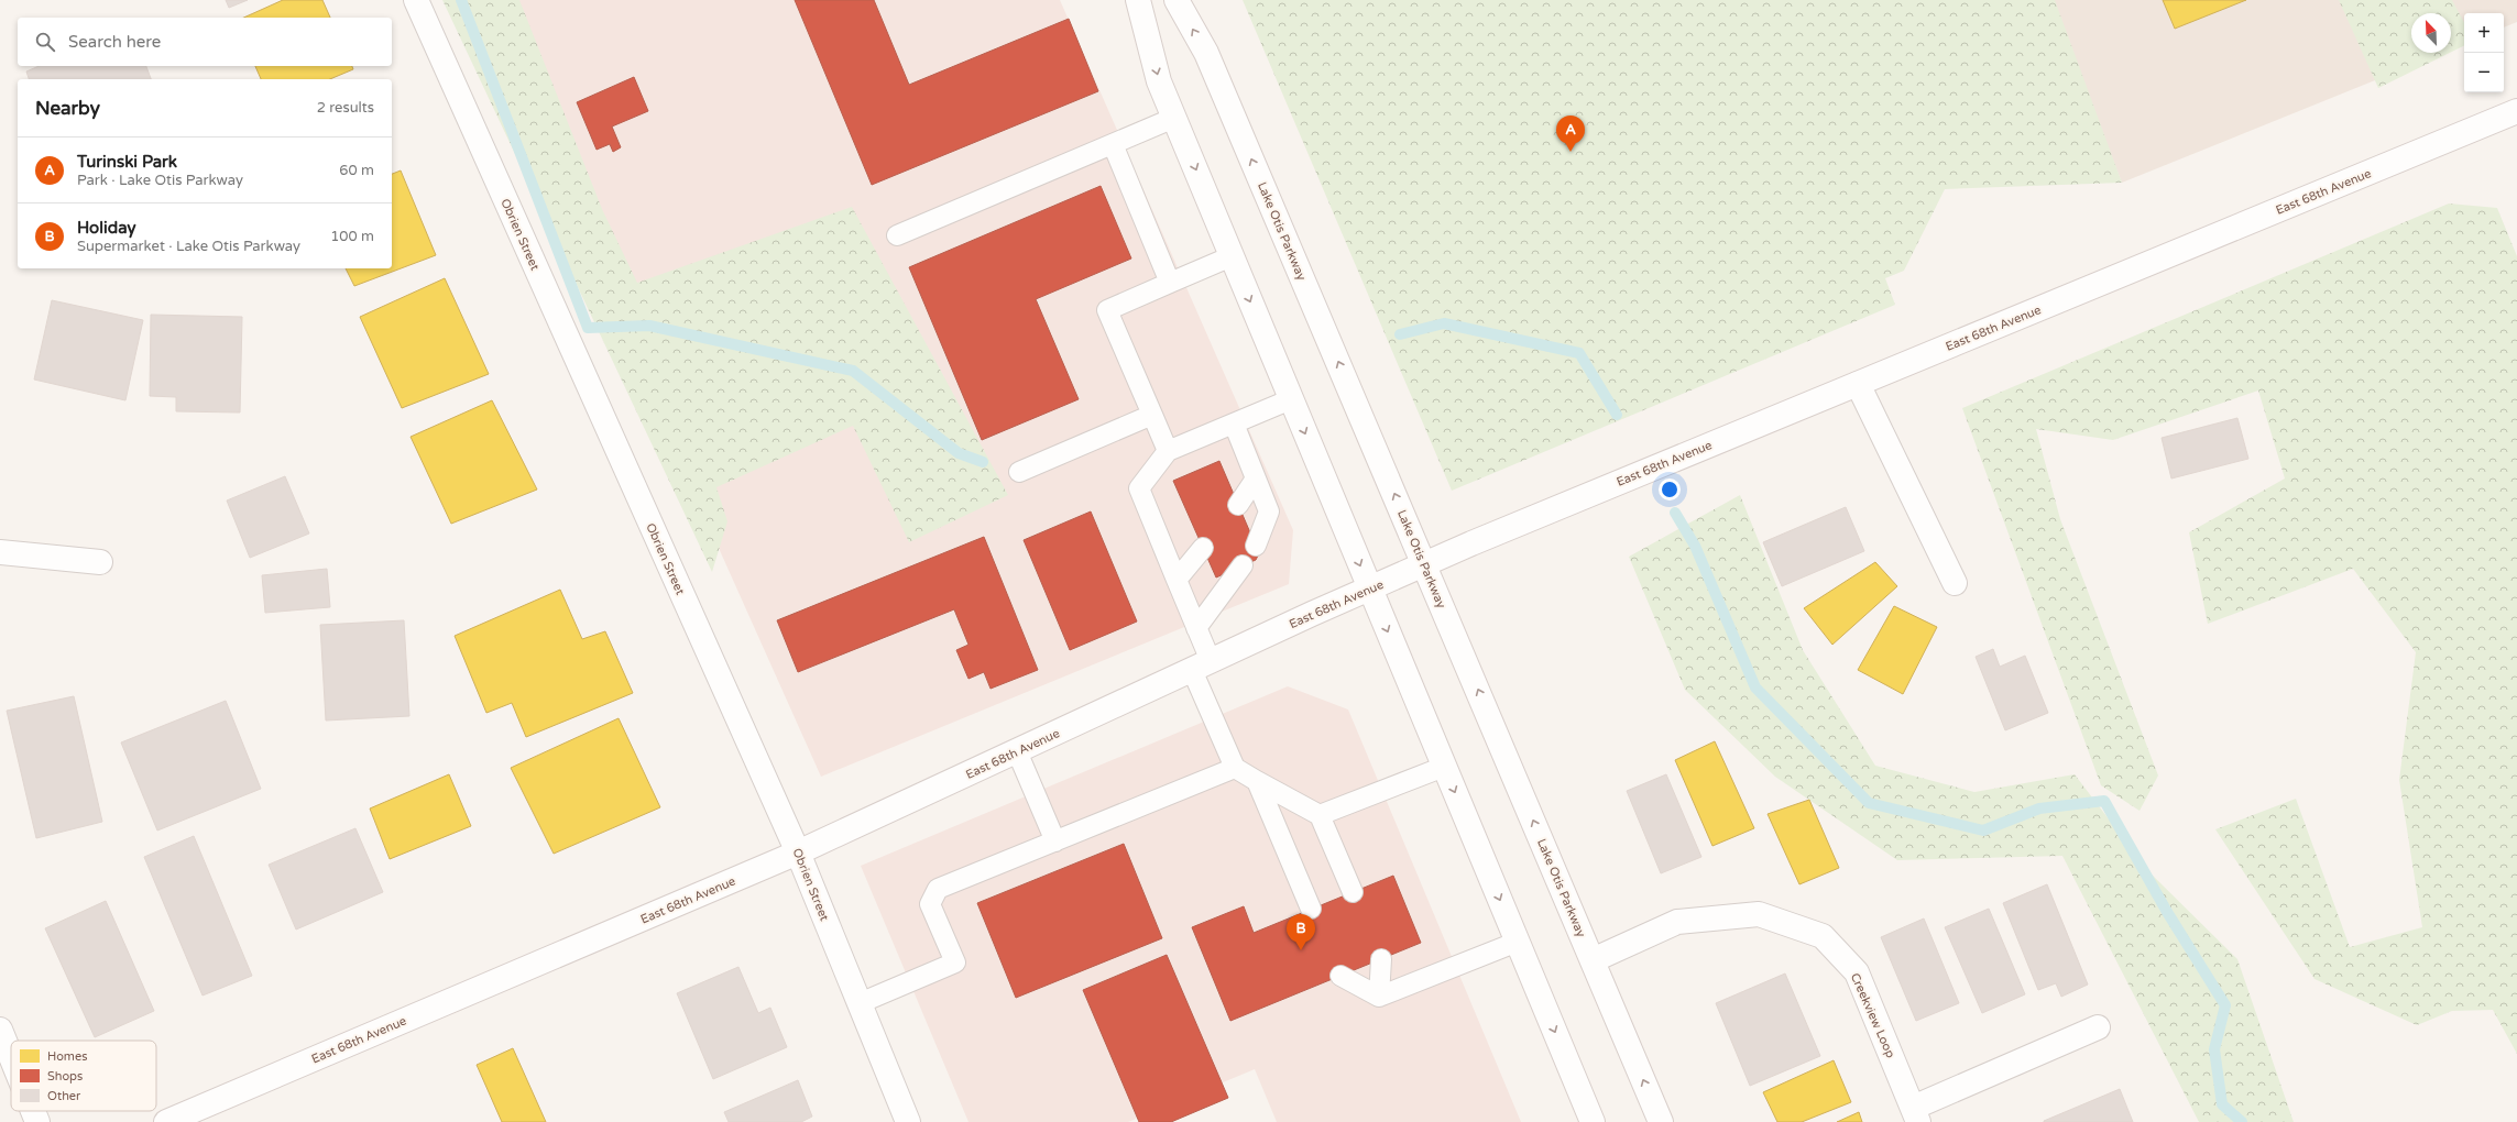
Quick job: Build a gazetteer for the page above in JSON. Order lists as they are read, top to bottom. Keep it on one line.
{"streets":{"street":["East 68th Avenue","Lake Otis Parkway","Obrien Street","Creekview Loop"]},"crossings":[["East 68th Avenue","Lake Otis Parkway"],["East 68th Avenue","Obrien Street"],["Lake Otis Parkway","Creekview Loop"]],"legend":["Homes","Shops","Other"],"north":"top left","page":{"map_buttons":["+","−"],"search":"Search here","heading":["Nearby","2 results"],"pins":["A","B"],"list":[{"mark":"A","name":"Turinski Park","note":"Park · Lake Otis Parkway","value":"60 m"},{"mark":"B","name":"Holiday","note":"Supermarket · Lake Otis Parkway","value":"100 m"}]}}
